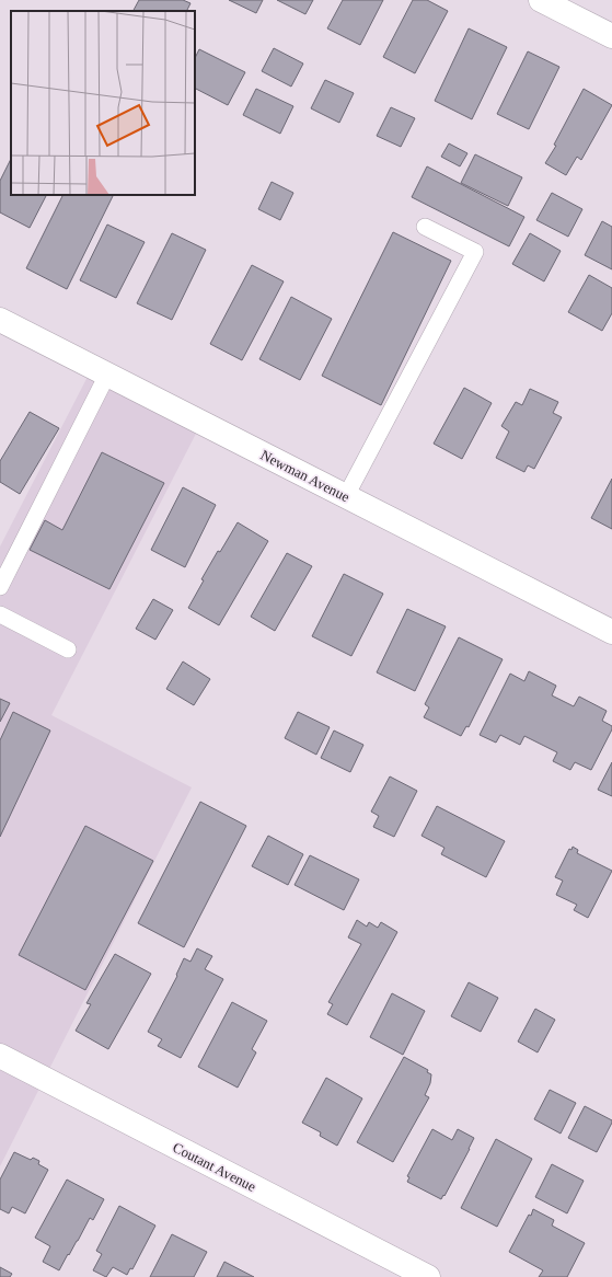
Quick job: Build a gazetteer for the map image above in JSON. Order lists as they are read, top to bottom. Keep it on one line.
{"streets":{"street":["Newman Avenue","Coutant Avenue"]}}
